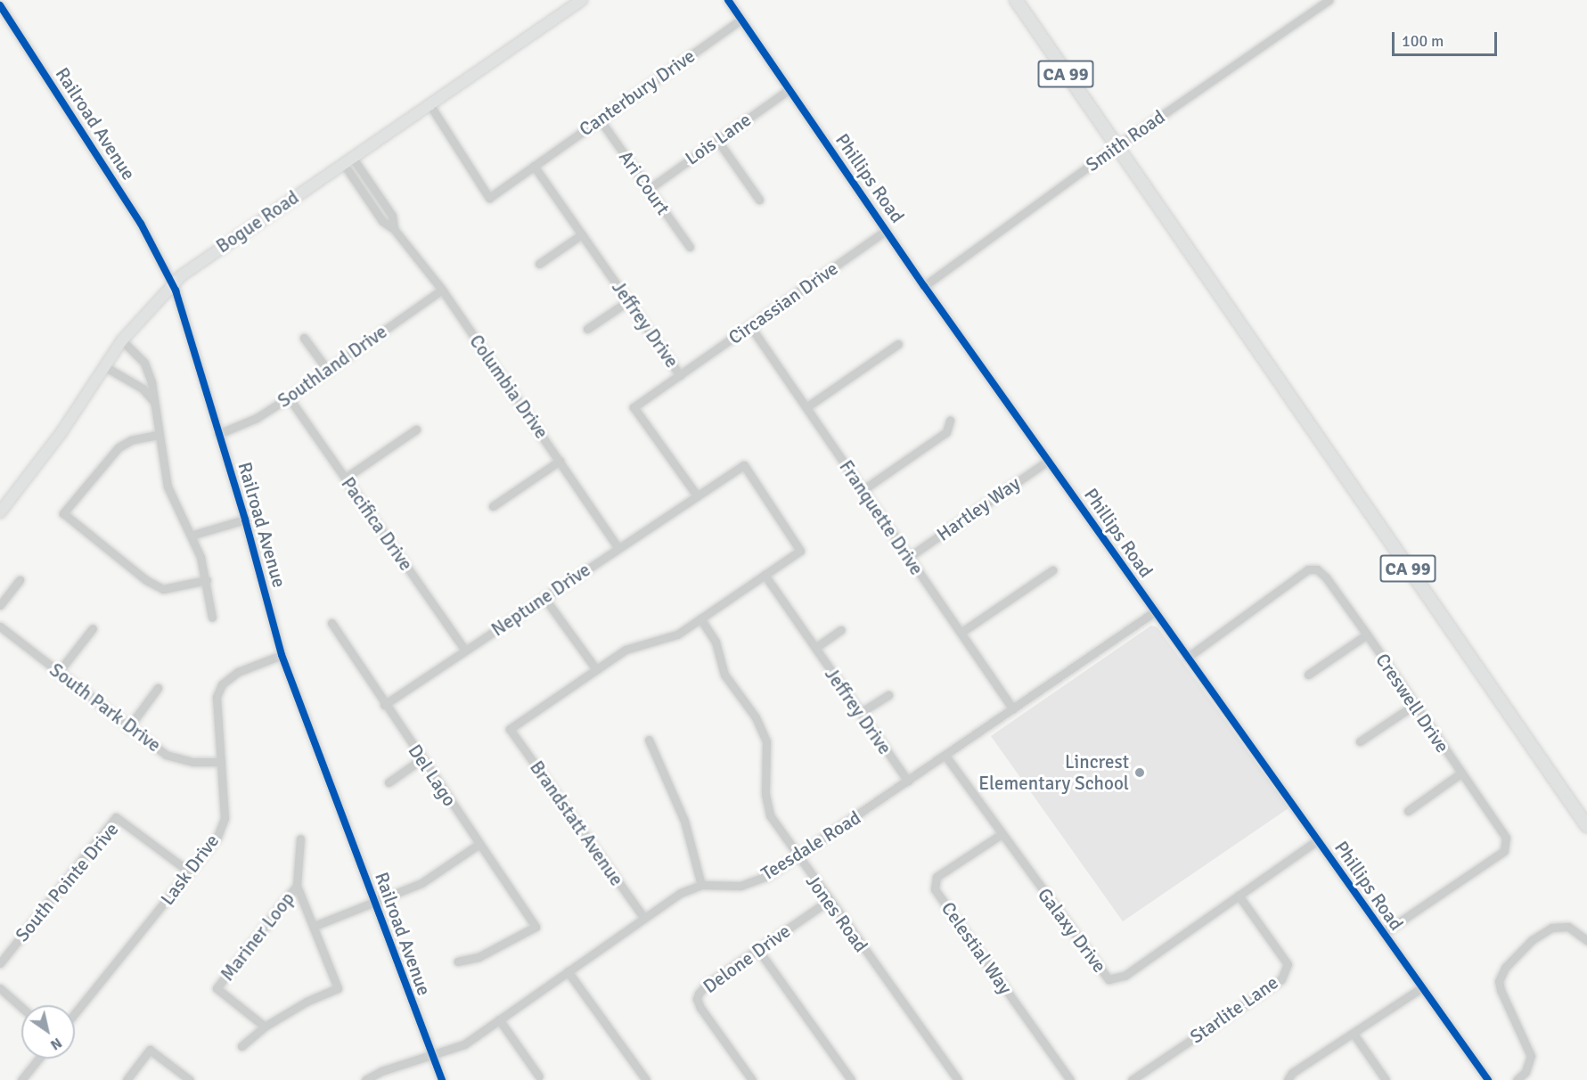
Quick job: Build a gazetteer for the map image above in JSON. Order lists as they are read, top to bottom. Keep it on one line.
{"streets":{"highway":["CA 99"],"main road":["Bogue Road"],"street":["Canterbury Drive","Railroad Avenue","Lois Lane","Smith Road","Phillips Road","Ari Court","Circassian Drive","Jeffrey Drive","Southland Drive","Columbia Drive","Hartley Way","Franquette Drive","Pacifica Drive","Neptune Drive","Creswell Drive","South Park Drive","Del Lago","Brandstatt Avenue","Teesdale Road","Lask Drive","South Pointe Drive","Jones Road","Galaxy Drive","Mariner Loop","Celestial Way","Delone Drive","Starlite Lane"]},"crossings":[["CA 99","Smith Road"],["Canterbury Drive","Phillips Road"],["Canterbury Drive","Ari Court"],["Canterbury Drive","Jeffrey Drive"],["Railroad Avenue","Bogue Road"],["Railroad Avenue","Southland Drive"],["Railroad Avenue","Lask Drive"],["Lois Lane","Phillips Road"],["Lois Lane","Ari Court"],["Smith Road","Phillips Road"],["Phillips Road","Circassian Drive"],["Phillips Road","Hartley Way"],["Phillips Road","Creswell Drive"],["Phillips Road","Teesdale Road"],["Phillips Road","Galaxy Drive"],["Bogue Road","Columbia Drive"],["Circassian Drive","Jeffrey Drive"],["Circassian Drive","Franquette Drive"],["Jeffrey Drive","Neptune Drive"],["Jeffrey Drive","Teesdale Road"],["Southland Drive","Columbia Drive"],["Southland Drive","Pacifica Drive"],["Columbia Drive","Neptune Drive"],["Hartley Way","Franquette Drive"],["Franquette Drive","Teesdale Road"],["Pacifica Drive","Neptune Drive"],["Neptune Drive","Del Lago"],["South Park Drive","Lask Drive"],["Teesdale Road","Jones Road"],["Teesdale Road","Galaxy Drive"],["Lask Drive","South Pointe Drive"],["Jones Road","Delone Drive"],["Galaxy Drive","Celestial Way"],["Galaxy Drive","Starlite Lane"]],"places":["Lincrest Elementary School"],"scale_bar":"100 m","north":"bottom right"}
